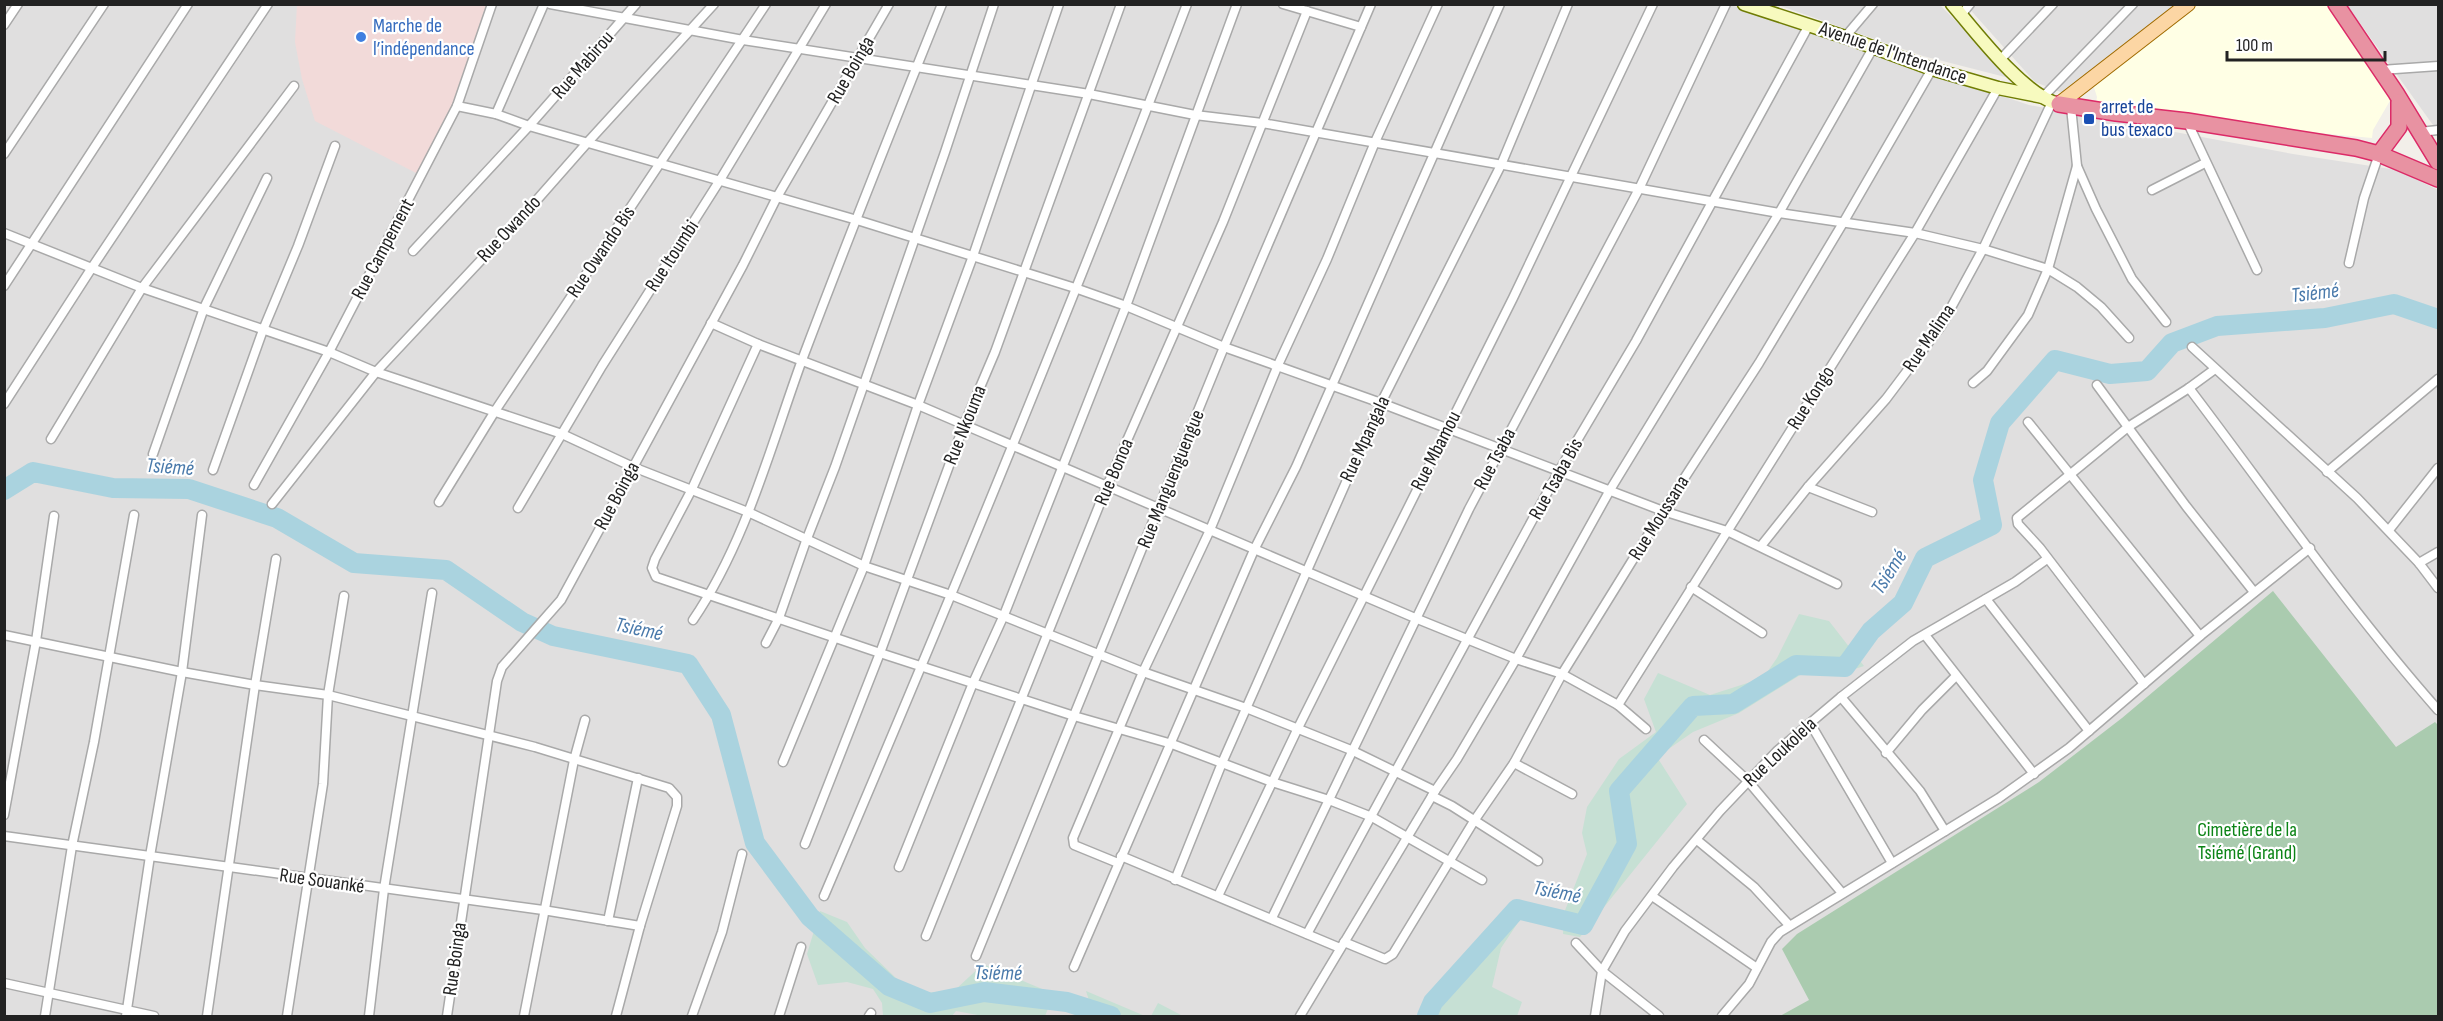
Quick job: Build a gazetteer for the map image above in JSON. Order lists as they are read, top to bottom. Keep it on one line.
{"streets":{"street":["Avenue de l'Intendance","Rue Mabirou","Rue Boinga","Rue Owando","Rue Campement","Rue Owando Bis","Rue Itoumbi","Rue Malima","Rue Kongo","Rue Nkouma","Rue Mpangala","Rue Mbamou","Rue Tsaba","Rue Bonoa","Rue Manguenguengue","Rue Tsaba Bis","Rue Moussana","Rue Loukolela","Rue Souanké"]},"crossings":[["Avenue de l'Intendance","Rue Malima"],["Avenue de l'Intendance","Rue Kongo"],["Avenue de l'Intendance","Rue Tsaba Bis"],["Avenue de l'Intendance","Rue Moussana"],["Rue Boinga","Rue Souanké"]],"water":["Tsiémé"],"parks":["Cimetière de la Tsiémé (Grand)"],"places":{"other":["Marche de l’indépendance"],"transit":["arret de bus texaco"]},"scale_bar":"100 m"}
